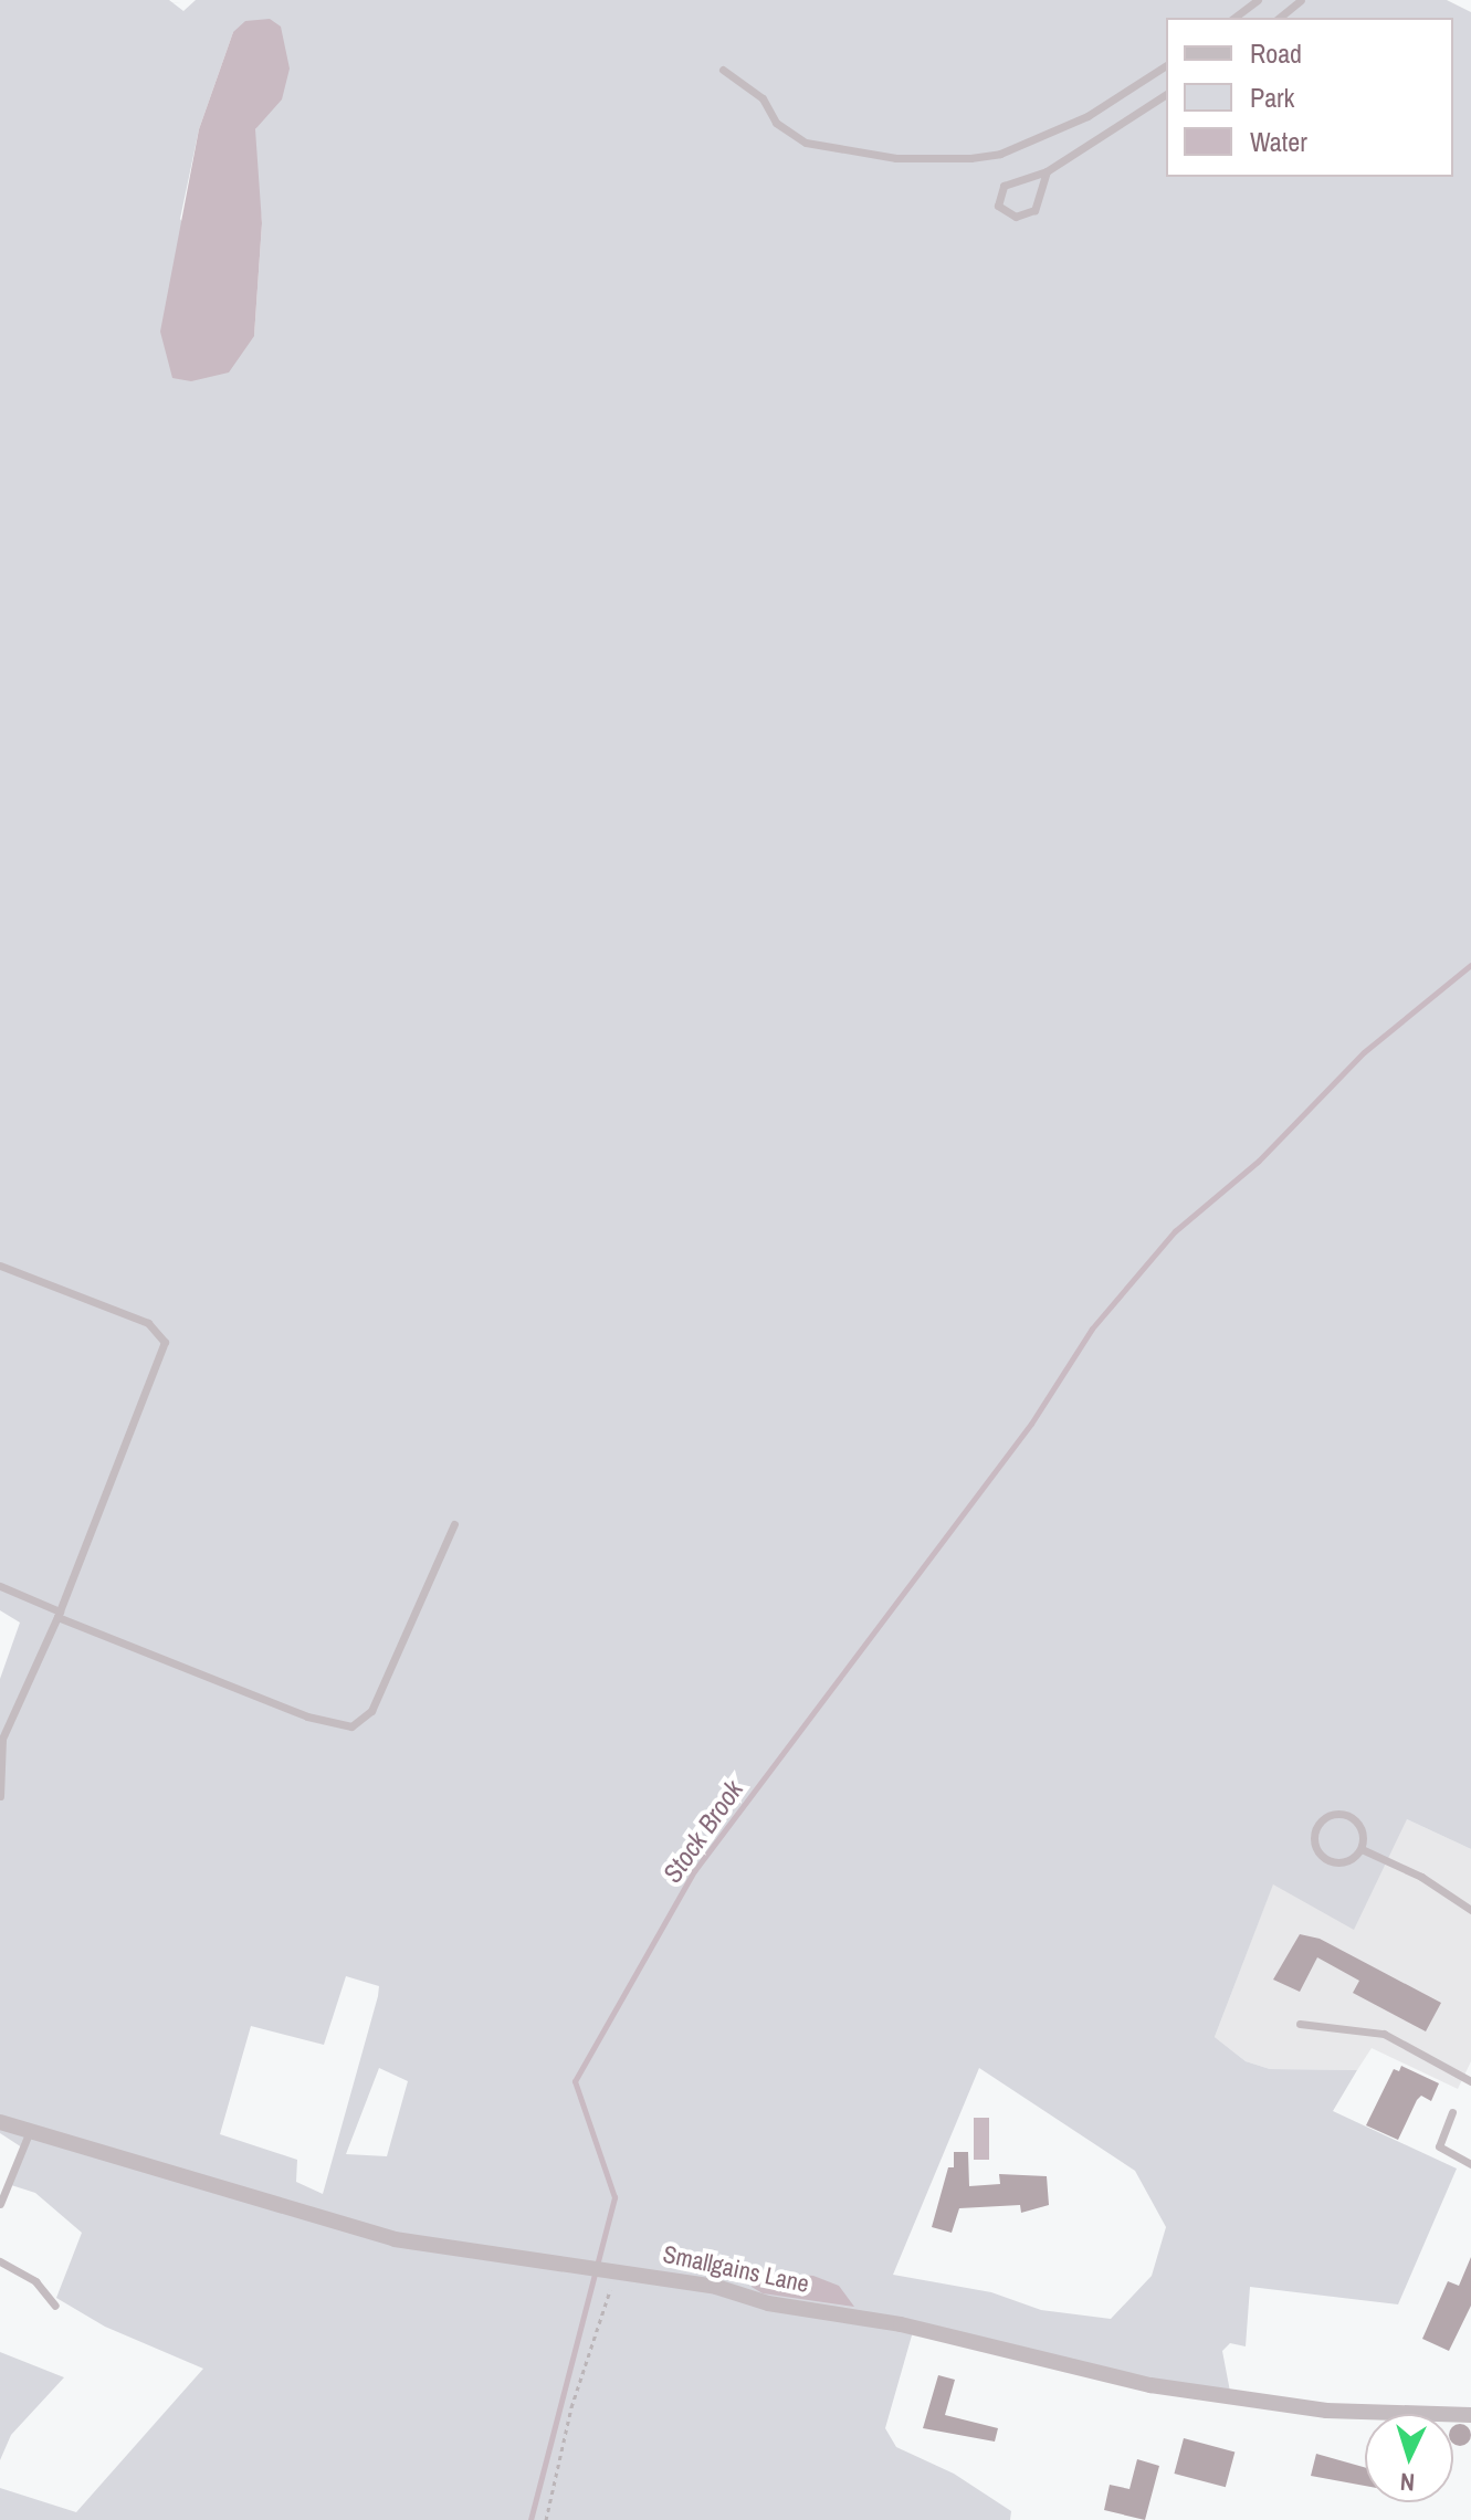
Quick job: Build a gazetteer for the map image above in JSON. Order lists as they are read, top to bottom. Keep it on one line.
{"streets":{"street":["Smallgains Lane"]},"water":["Stock Brook"],"legend":["Road","Park","Water"],"north":"bottom"}
